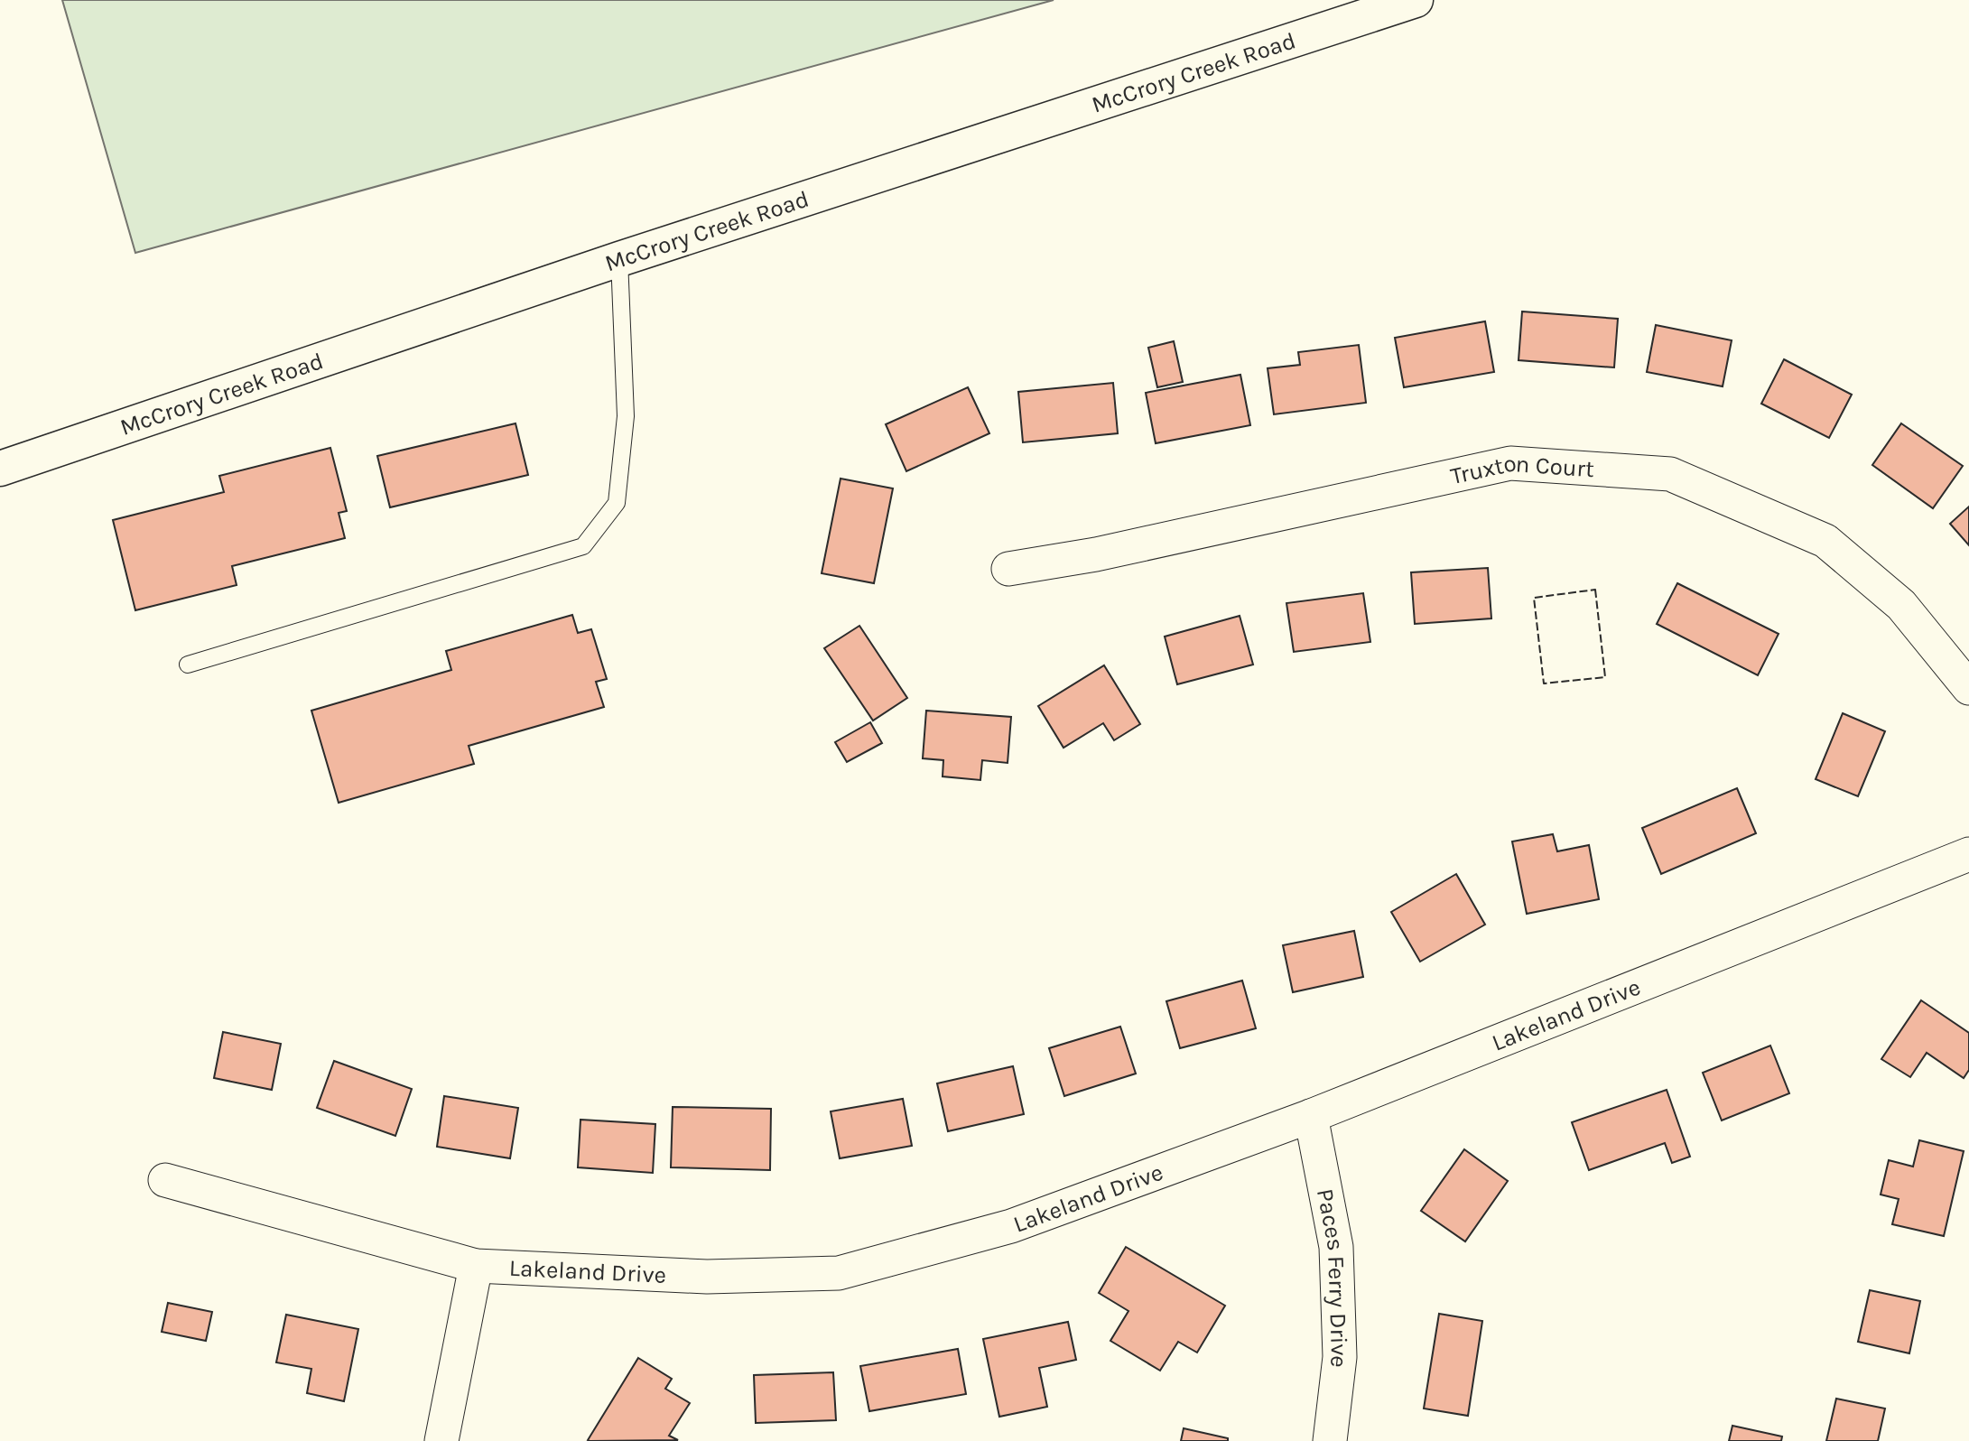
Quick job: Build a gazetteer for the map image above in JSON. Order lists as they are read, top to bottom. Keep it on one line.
{"streets":{"street":["McCrory Creek Road","Truxton Court","Lakeland Drive","Paces Ferry Drive"]},"crossings":[["Lakeland Drive","Paces Ferry Drive"]]}
